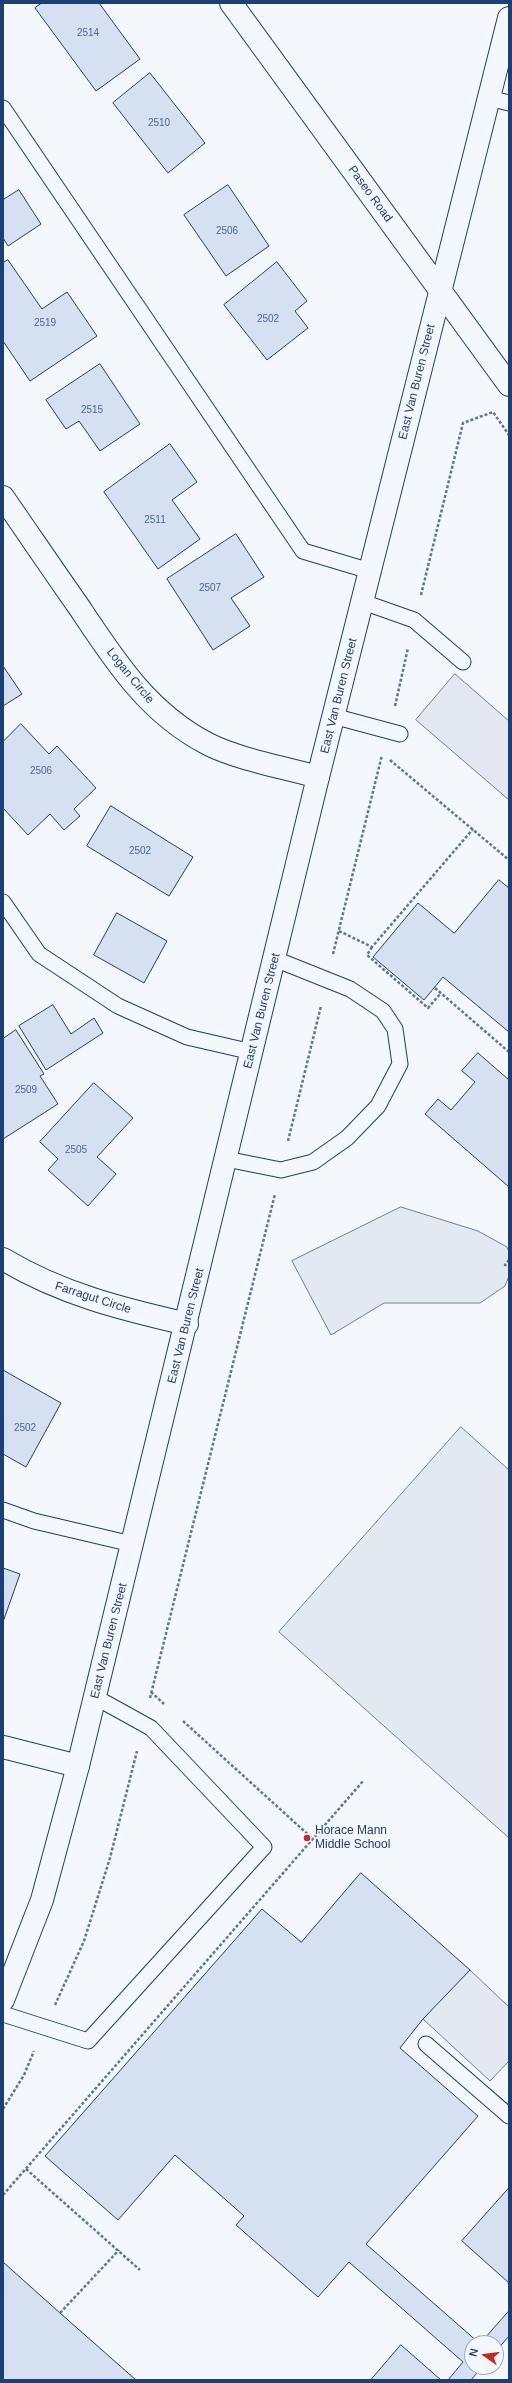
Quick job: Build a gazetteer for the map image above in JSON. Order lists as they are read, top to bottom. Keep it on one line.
{"streets":{"street":["Paseo Road","East Van Buren Street","Logan Circle","Farragut Circle"]},"crossings":[["Paseo Road","East Van Buren Street"],["East Van Buren Street","Logan Circle"],["East Van Buren Street","Farragut Circle"]],"places":["Horace Mann Middle School"],"house_numbers":["2514","2510","2506","2502","2519","2515","2511","2507","2506","2502","2509","2505","2502"],"north":"left"}
